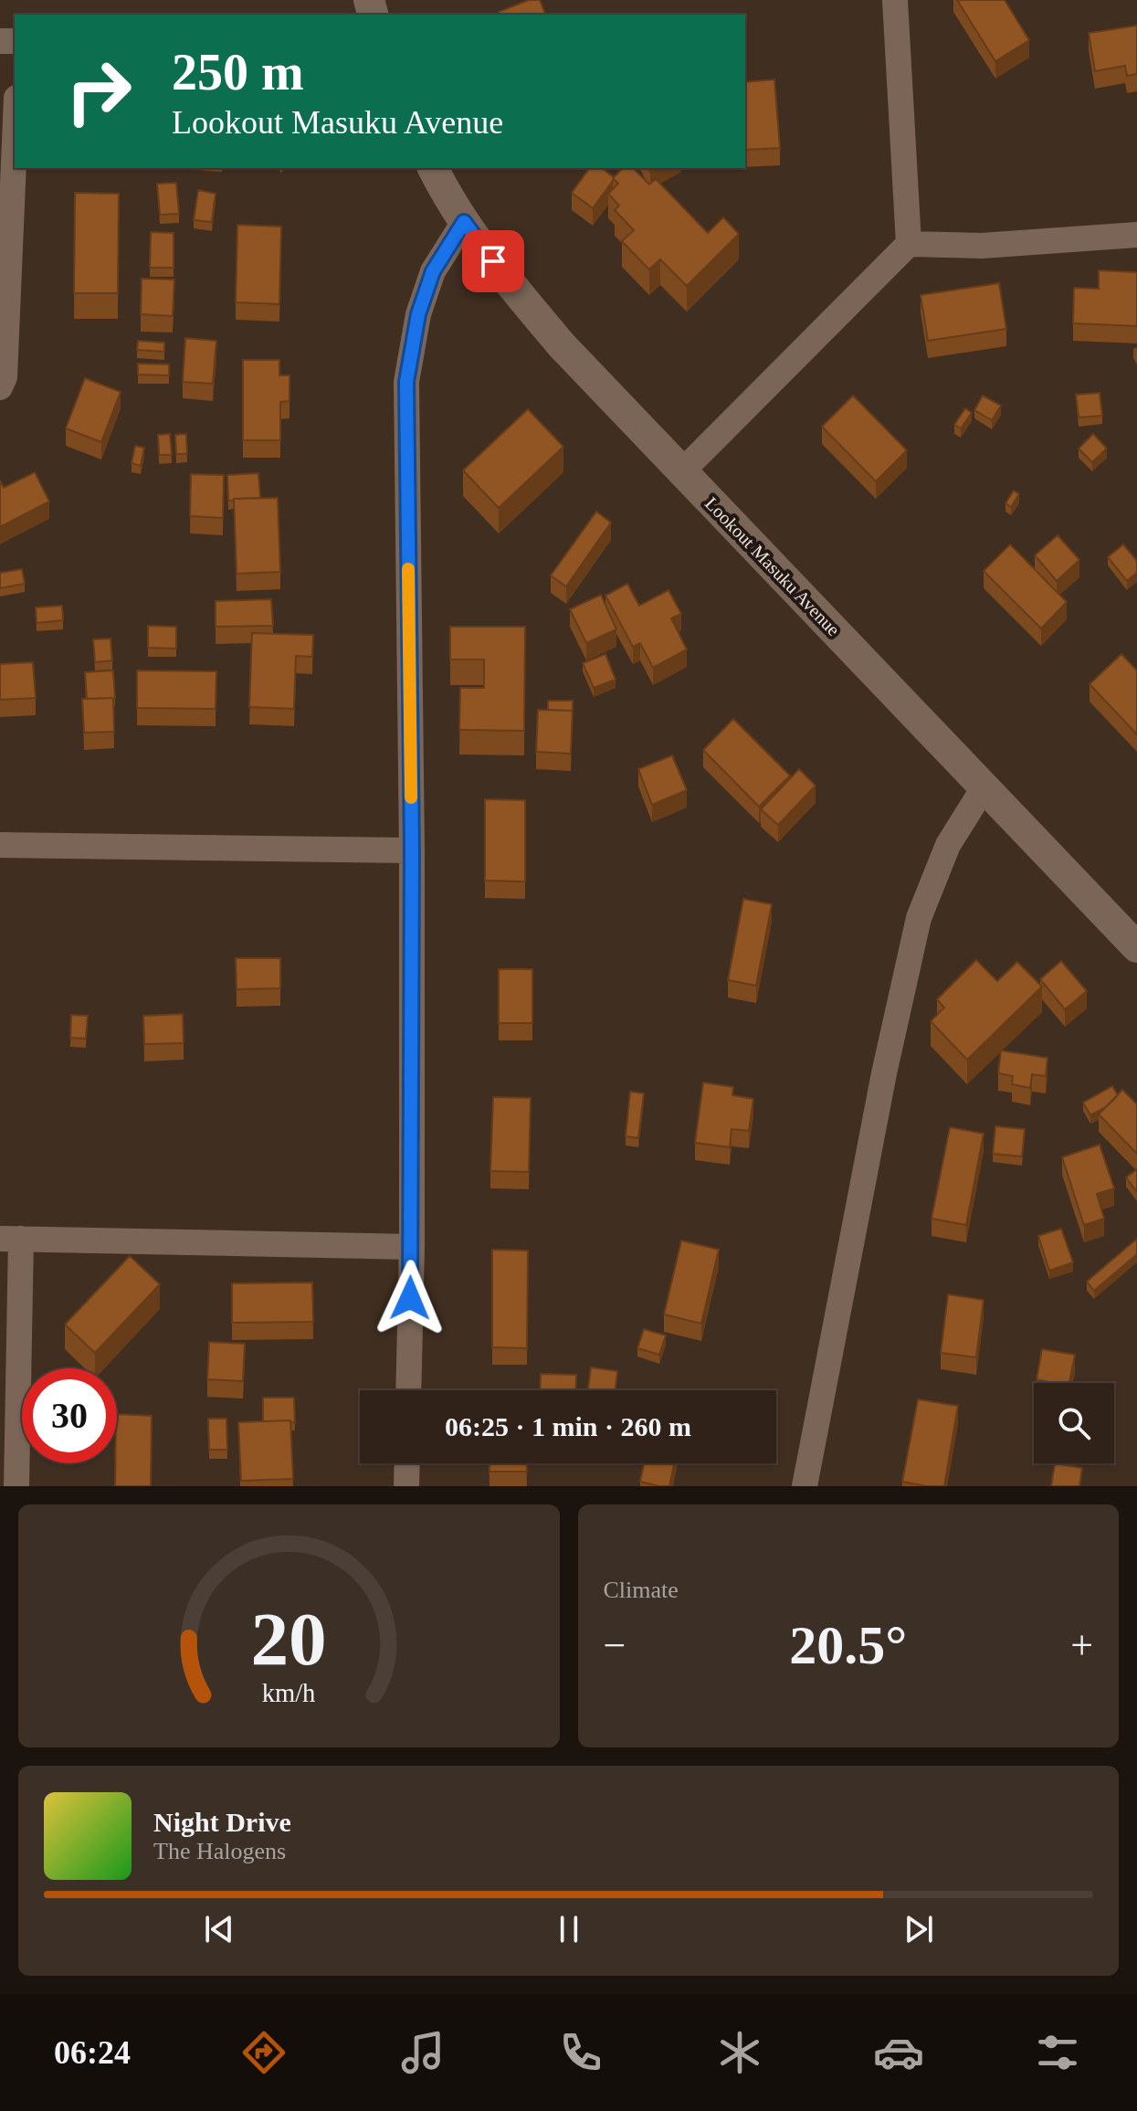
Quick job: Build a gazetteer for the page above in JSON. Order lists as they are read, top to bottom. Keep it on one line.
{"streets":{"street":["Lookout Masuku Avenue"]},"page":{"turn":["250 m","Lookout Masuku Avenue"],"limit":"30","trip":"06:25 · 1 min · 260 m","tile":"Climate","heat":["−","20.5°","+"],"song":["Night Drive","The Halogens"],"tabs":"06:24","gauge":["20","km/h"]}}
